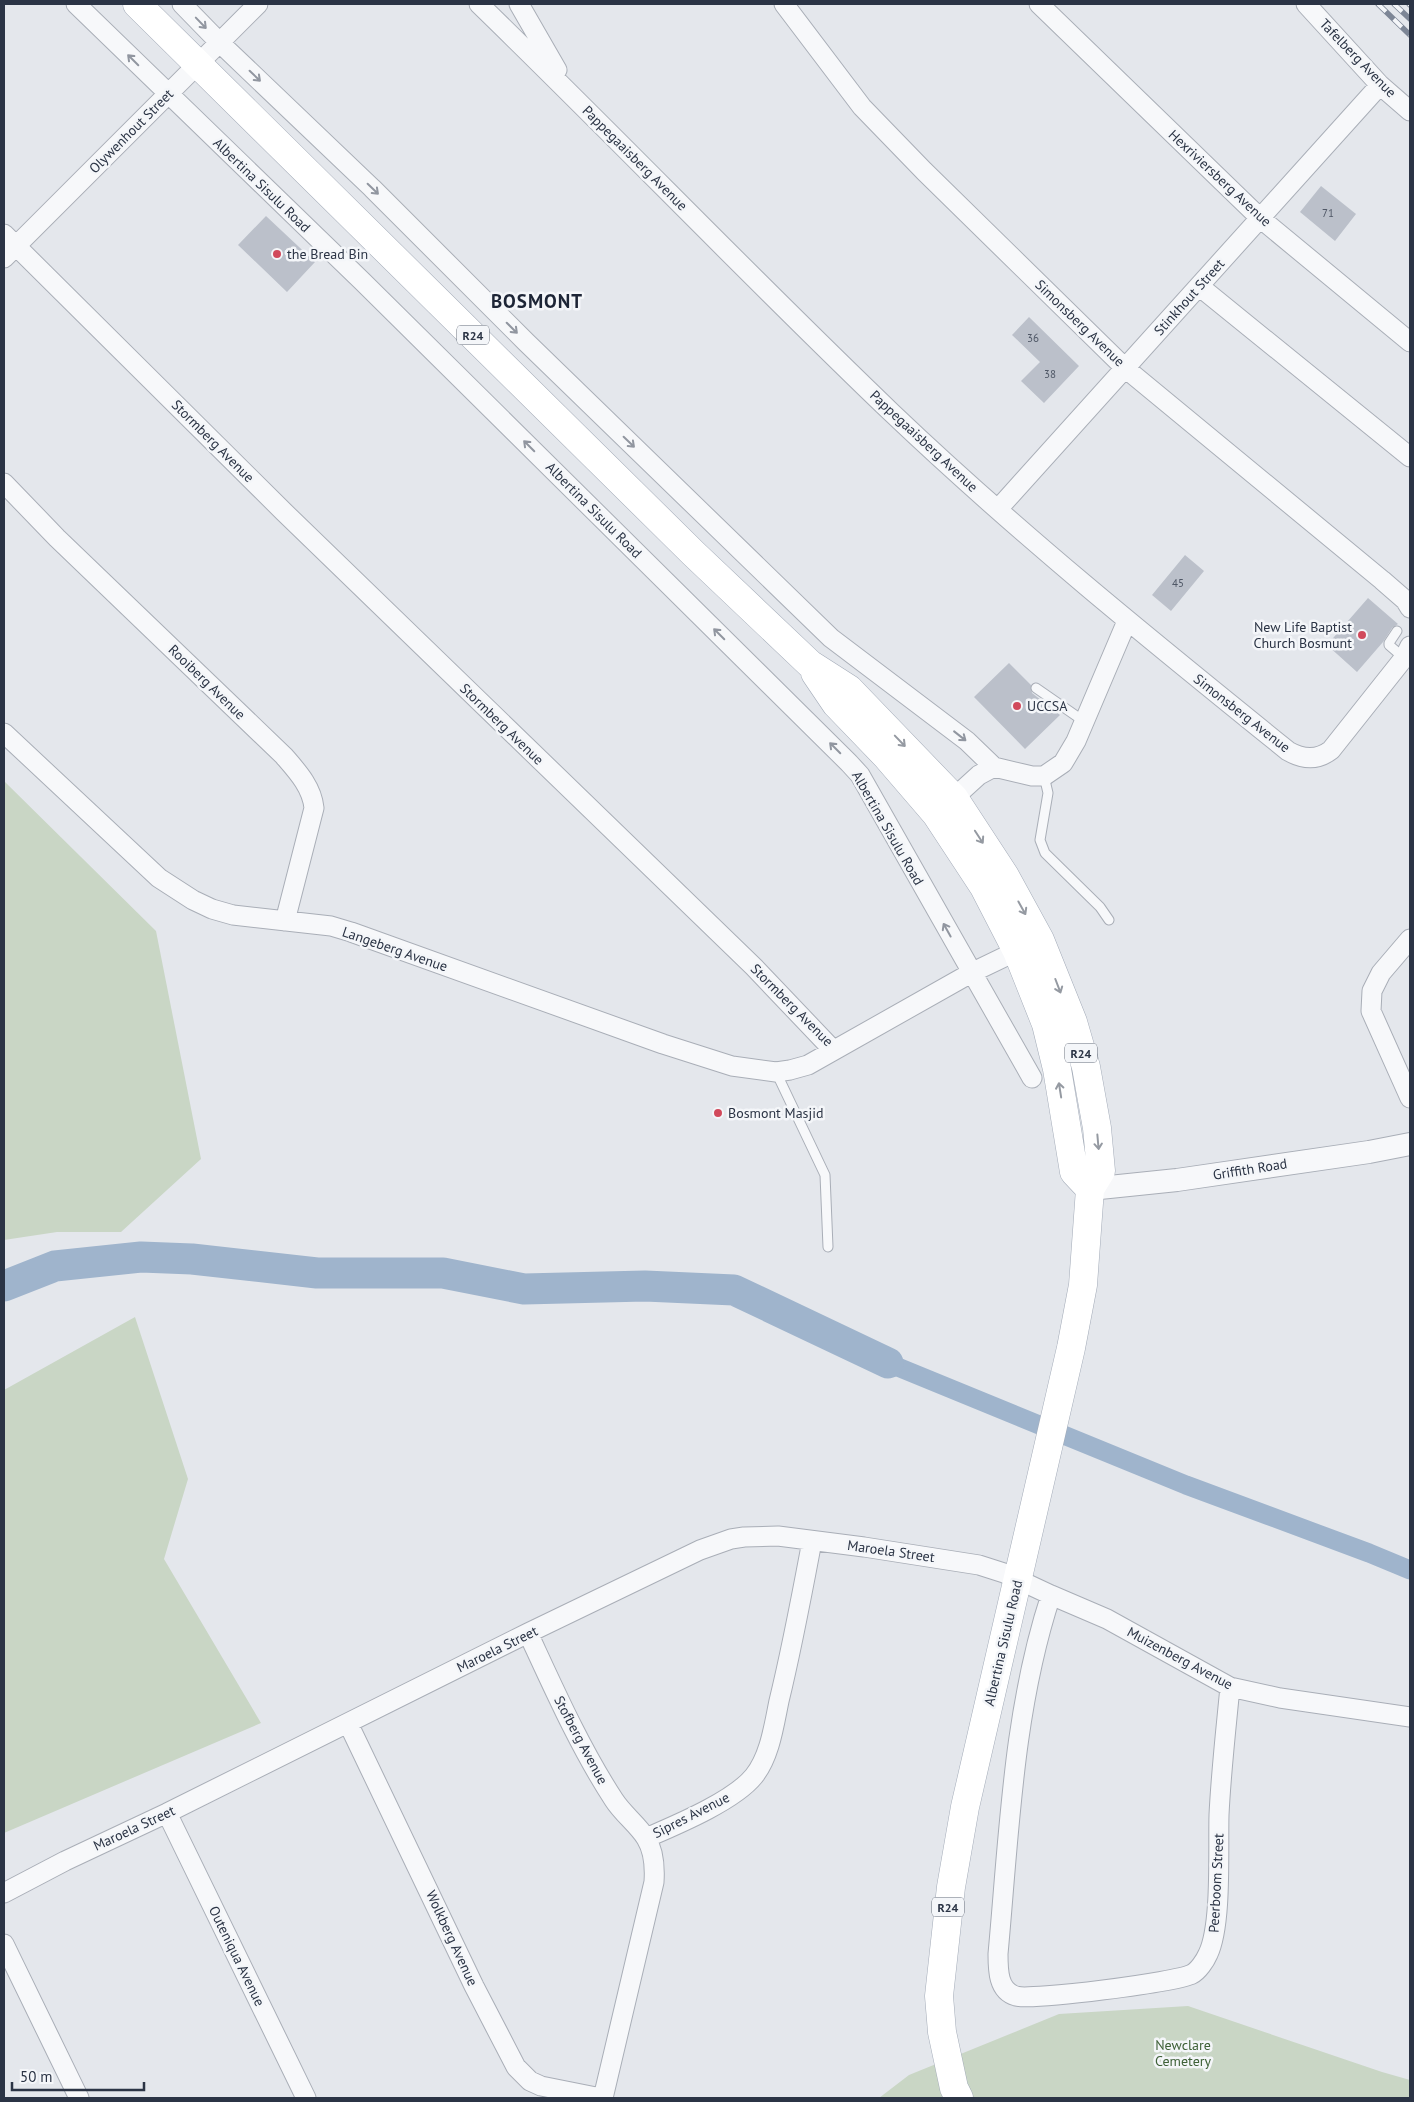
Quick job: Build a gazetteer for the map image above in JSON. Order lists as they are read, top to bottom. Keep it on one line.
{"streets":{"main road":["Albertina Sisulu Road","R24"],"street":["Tafelberg Avenue","Olywenhout Street","Pappegaaisberg Avenue","Hexriviersberg Avenue","Stinkhout Street","Simonsberg Avenue","Stormberg Avenue","Rooiberg Avenue","Langeberg Avenue","Griffith Road","Maroela Street","Muizenberg Avenue","Stofberg Avenue","Sipres Avenue","Peerboom Street","Wolkberg Avenue","Outeniqua Avenue"]},"crossings":[["Tafelberg Avenue","Stinkhout Street"],["Olywenhout Street","Albertina Sisulu Road"],["Olywenhout Street","R24"],["Olywenhout Street","Stormberg Avenue"],["Pappegaaisberg Avenue","Stinkhout Street"],["Pappegaaisberg Avenue","Simonsberg Avenue"],["Hexriviersberg Avenue","Stinkhout Street"],["Albertina Sisulu Road","R24"],["Albertina Sisulu Road","Stormberg Avenue"],["Albertina Sisulu Road","Griffith Road"],["Albertina Sisulu Road","Maroela Street"],["Albertina Sisulu Road","Muizenberg Avenue"],["Stinkhout Street","Simonsberg Avenue"],["R24","Stormberg Avenue"],["R24","Griffith Road"],["Stormberg Avenue","Langeberg Avenue"],["Rooiberg Avenue","Langeberg Avenue"],["Maroela Street","Muizenberg Avenue"],["Maroela Street","Stofberg Avenue"],["Maroela Street","Sipres Avenue"],["Maroela Street","Wolkberg Avenue"],["Maroela Street","Outeniqua Avenue"],["Muizenberg Avenue","Peerboom Street"],["Stofberg Avenue","Sipres Avenue"],["Sipres Avenue","Wolkberg Avenue"]],"districts":["BOSMONT"],"parks":["Newclare Cemetery"],"places":["the Bread Bin","New Life Baptist Church Bosmunt","UCCSA","Bosmont Masjid"],"house_numbers":["71","36","38","45"],"scale_bar":"50 m"}
